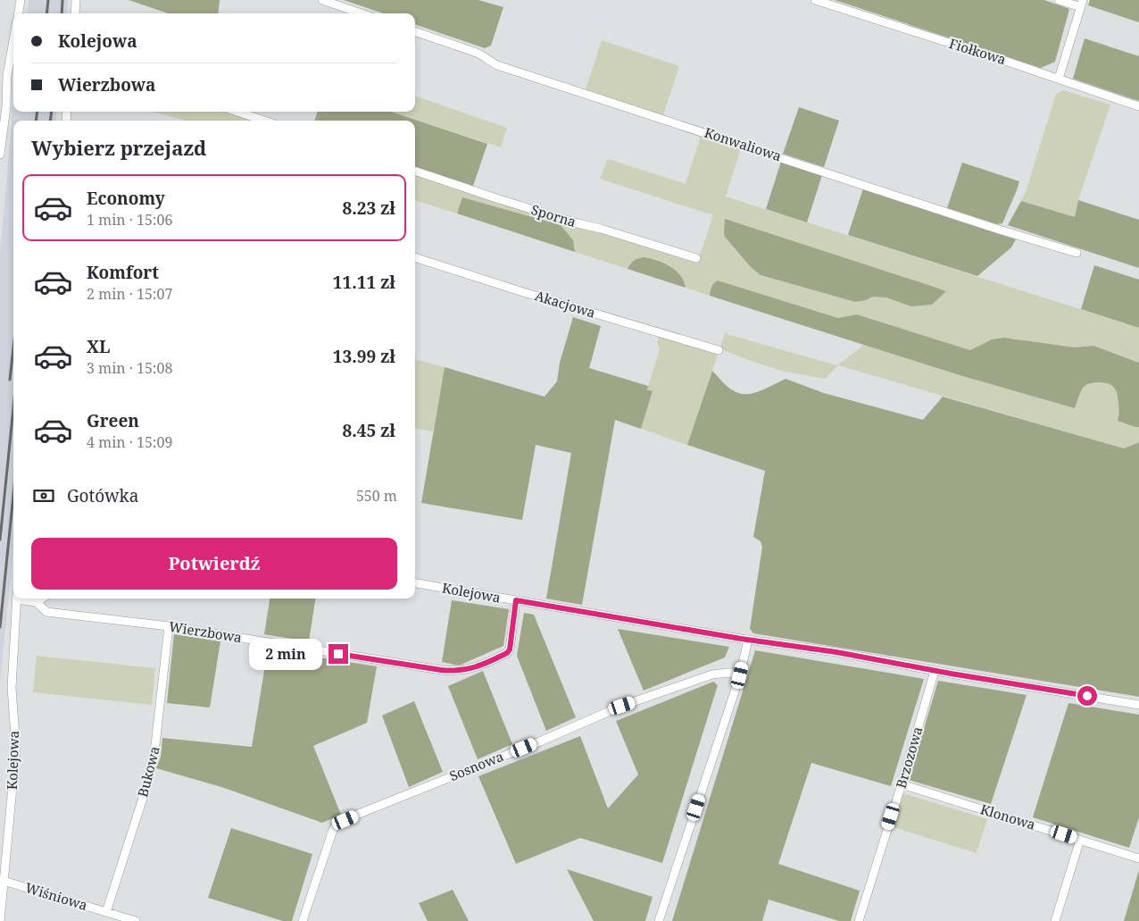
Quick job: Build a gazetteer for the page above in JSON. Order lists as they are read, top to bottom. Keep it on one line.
{"streets":{"street":["Fiołkowa","Konwaliowa","Sporna","Akacjowa","Kolejowa","Wierzbowa","Brzozowa","Sosnowa","Bukowa","Klonowa","Wiśniowa"]},"crossings":[["Kolejowa","Wierzbowa"],["Kolejowa","Brzozowa"],["Kolejowa","Wiśniowa"],["Wierzbowa","Bukowa"],["Brzozowa","Klonowa"],["Bukowa","Wiśniowa"]],"page":{"banner":["Kolejowa","Wierzbowa"],"heading":"Wybierz przejazd","list":[{"name":"Economy","note":"1 min · 15:06","value":"8.23 zł"},{"name":"Komfort","note":"2 min · 15:07","value":"11.11 zł"},{"name":"XL","note":"3 min · 15:08","value":"13.99 zł"},{"name":"Green","note":"4 min · 15:09","value":"8.45 zł"}],"pay":["Gotówka","550 m"],"buttons":"Potwierdź","bubble":"2 min"}}
